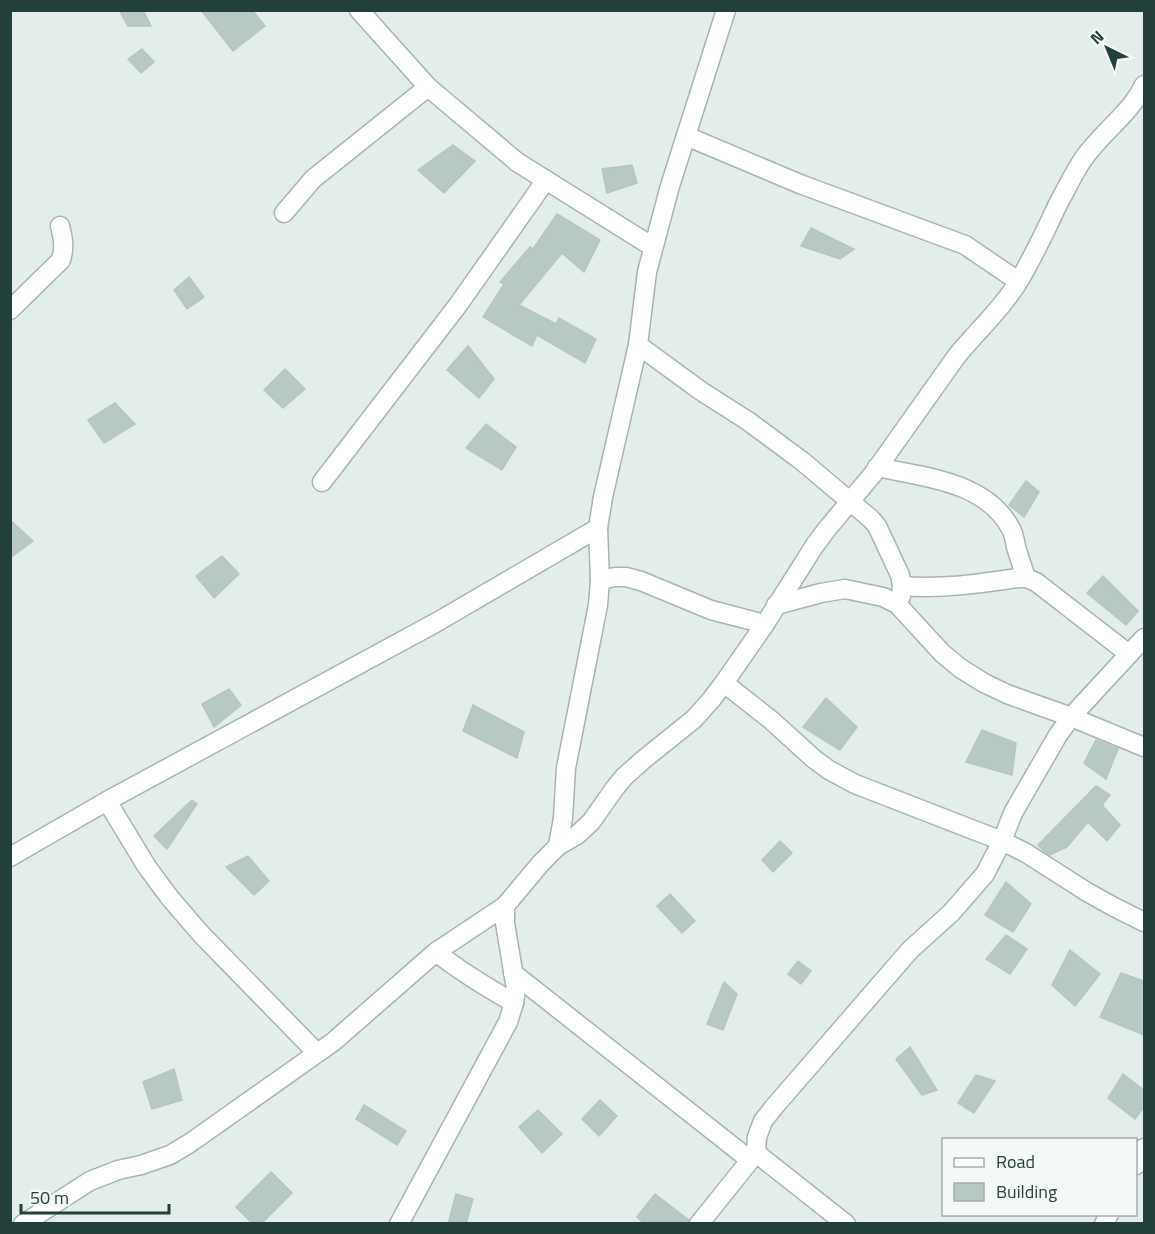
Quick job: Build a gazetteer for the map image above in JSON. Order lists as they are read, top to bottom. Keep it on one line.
{"legend":["Road","Building"],"scale_bar":"50 m","north":"top left"}
